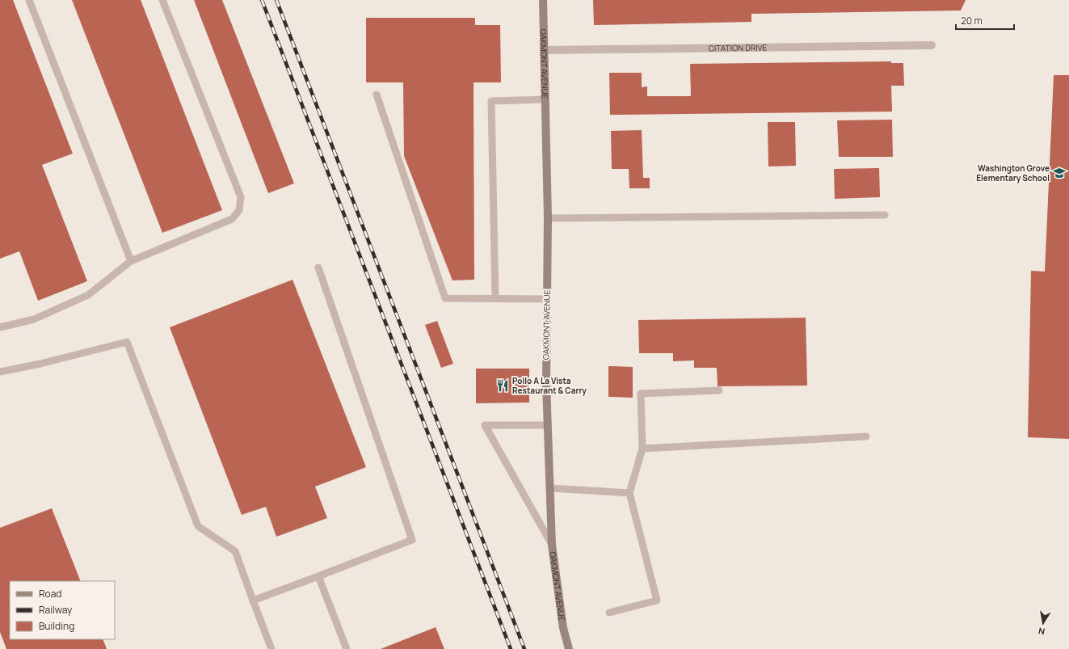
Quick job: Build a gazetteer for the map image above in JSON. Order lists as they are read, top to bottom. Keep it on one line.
{"streets":{"street":["CITATION DRIVE","OAKMONT AVENUE"]},"crossings":[["CITATION DRIVE","OAKMONT AVENUE"]],"places":{"school or university":["Washington Grove Elementary School"],"restaurant":["Pollo A La Vista Restaurant & Carry"]},"legend":["Road","Railway","Building"],"scale_bar":"20 m","north":"bottom"}
